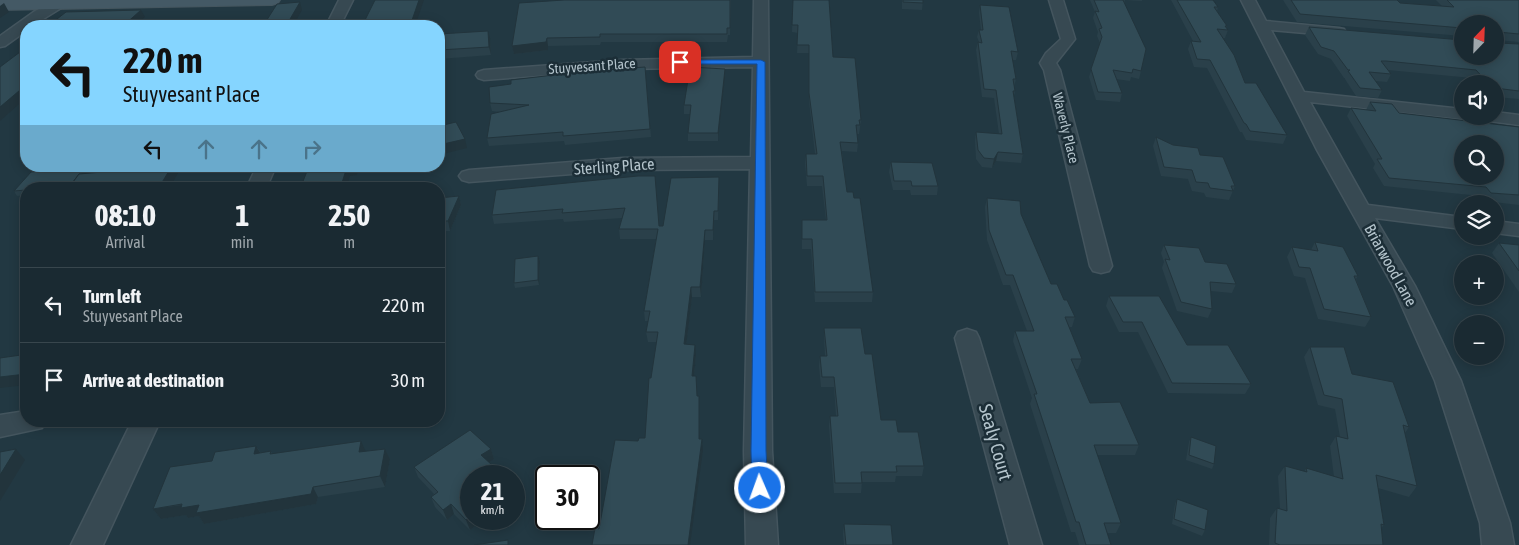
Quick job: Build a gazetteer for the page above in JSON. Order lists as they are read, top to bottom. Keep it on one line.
{"streets":{"street":["Stuyvesant Place","Waverly Place","Sterling Place","Briarwood Lane","Sealy Court"]},"north":"top right","page":{"map_buttons":["+","−"],"turn":["220 m","Stuyvesant Place"],"eta":["08:10","Arrival","1","min","250","m"],"list":[{"name":"Turn left","note":"Stuyvesant Place","value":"220 m"},{"name":"Arrive at destination","value":"30 m"}],"speed":"21 km/h","limit":"30"}}
